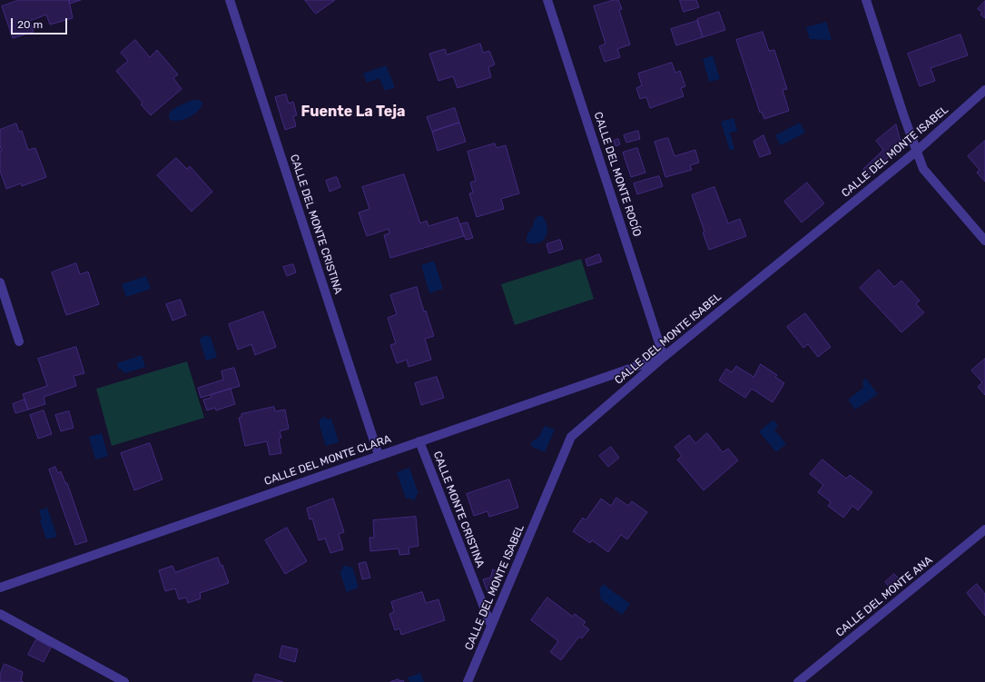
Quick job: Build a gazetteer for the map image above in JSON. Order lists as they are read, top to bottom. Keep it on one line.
{"streets":{"street":["CALLE DEL MONTE ISABEL","CALLE DEL MONTE ROCÍO","CALLE DEL MONTE CRISTINA","CALLE DEL MONTE CLARA","CALLE MONTE CRISTINA","CALLE DEL MONTE ANA"]},"crossings":[["CALLE DEL MONTE ISABEL","CALLE DEL MONTE ROCÍO"],["CALLE DEL MONTE ISABEL","CALLE DEL MONTE CLARA"],["CALLE DEL MONTE ISABEL","CALLE MONTE CRISTINA"],["CALLE DEL MONTE ROCÍO","CALLE DEL MONTE CLARA"],["CALLE DEL MONTE CRISTINA","CALLE DEL MONTE CLARA"],["CALLE DEL MONTE CLARA","CALLE MONTE CRISTINA"]],"districts":["Fuente La Teja"],"scale_bar":"20 m"}
